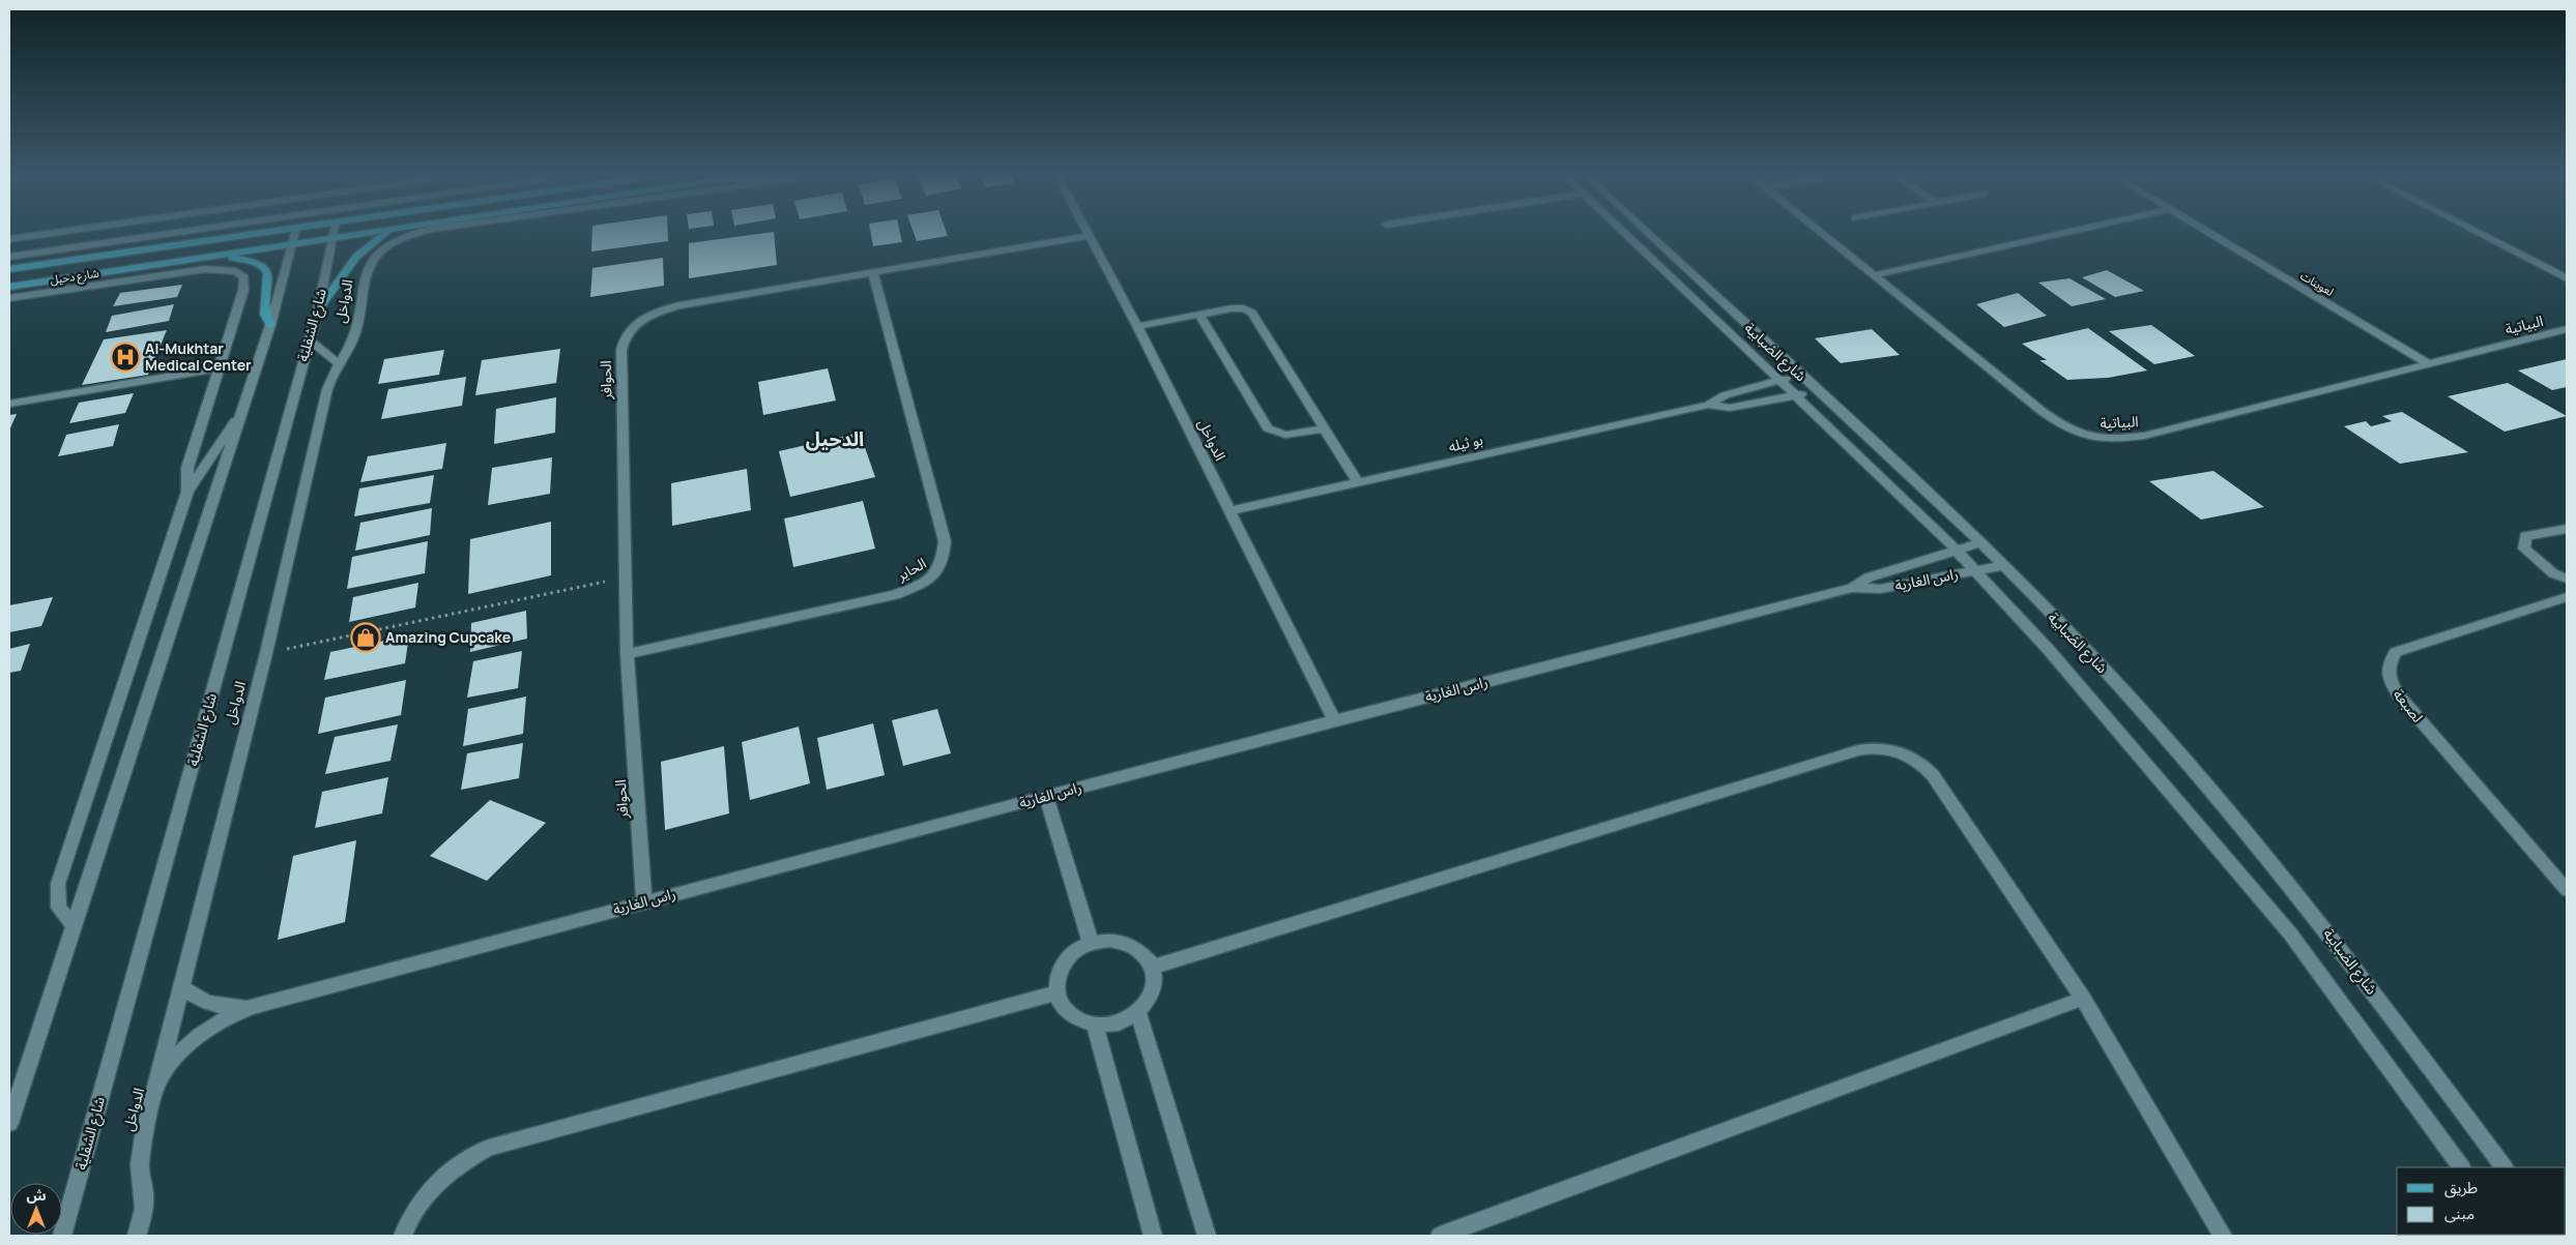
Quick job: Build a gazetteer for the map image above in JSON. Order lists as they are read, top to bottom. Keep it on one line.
{"streets":{"main road":["شارع دحيل"],"street":["لعوينات","الدواخل","شارع الشفلية","البياتية","شارع الضبابية","الحوافر","بو ثيله","الحاير","راس الغارية","لصبعة"]},"crossings":[["شارع دحيل","شارع الشفلية"],["لعوينات","البياتية"],["الدواخل","الحوافر"],["الدواخل","بو ثيله"],["الدواخل","راس الغارية"],["شارع الضبابية","بو ثيله"],["شارع الضبابية","راس الغارية"],["الحوافر","الحاير"],["الحوافر","راس الغارية"]],"districts":["الدحيل"],"places":{"hospital":["Al-Mukhtar Medical Center"],"shop":["Amazing Cupcake"]},"legend":["طريق","مبنى"],"north":"top"}
